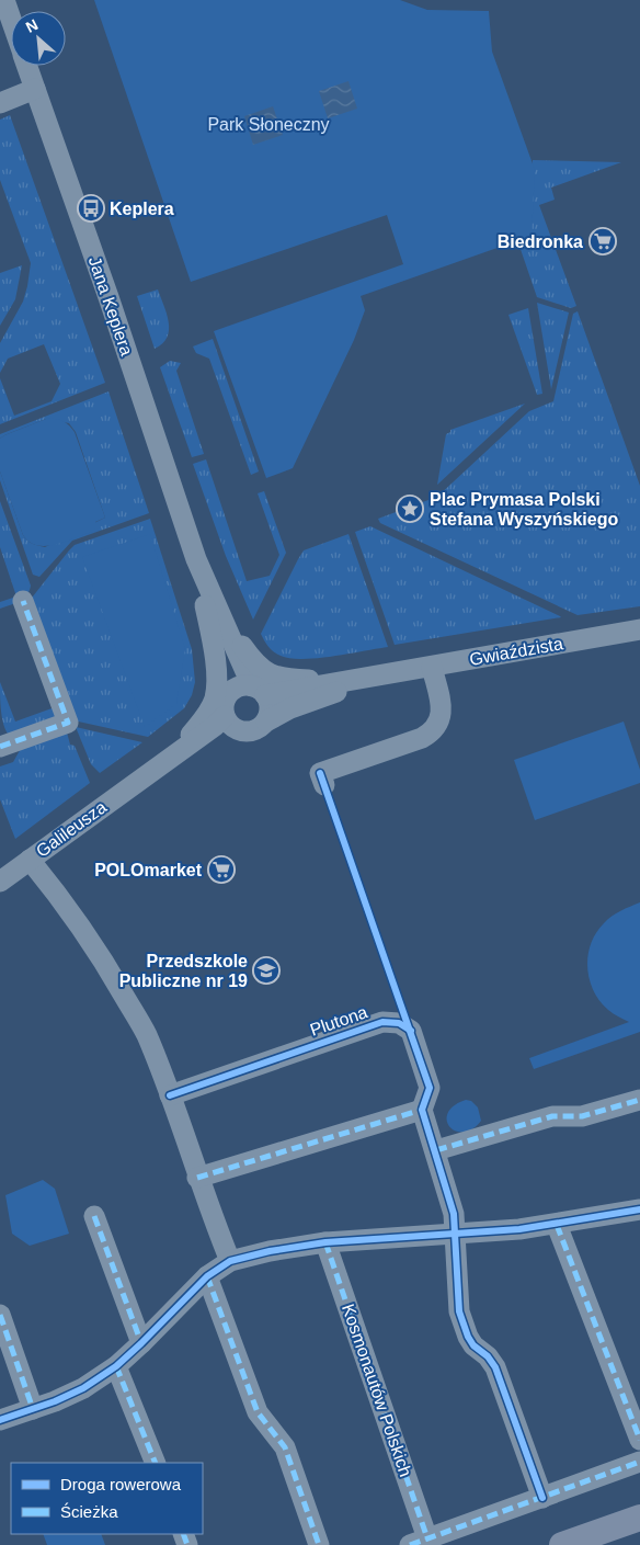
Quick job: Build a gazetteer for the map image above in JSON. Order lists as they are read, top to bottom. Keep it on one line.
{"streets":{"street":["Jana Keplera","Gwiaździsta","Galileusza","Plutona","Kosmonautów Polskich"]},"crossings":[["Jana Keplera","Gwiaździsta"],["Jana Keplera","Galileusza"],["Gwiaździsta","Galileusza"]],"parks":["Park Słoneczny"],"places":{"bus stop":["Keplera"],"supermarket":["Biedronka","POLOmarket"],"place":["Plac Prymasa Polski Stefana Wyszyńskiego"],"school or university":["Przedszkole Publiczne nr 19"]},"legend":["Droga rowerowa","Ścieżka"],"north":"top left"}
